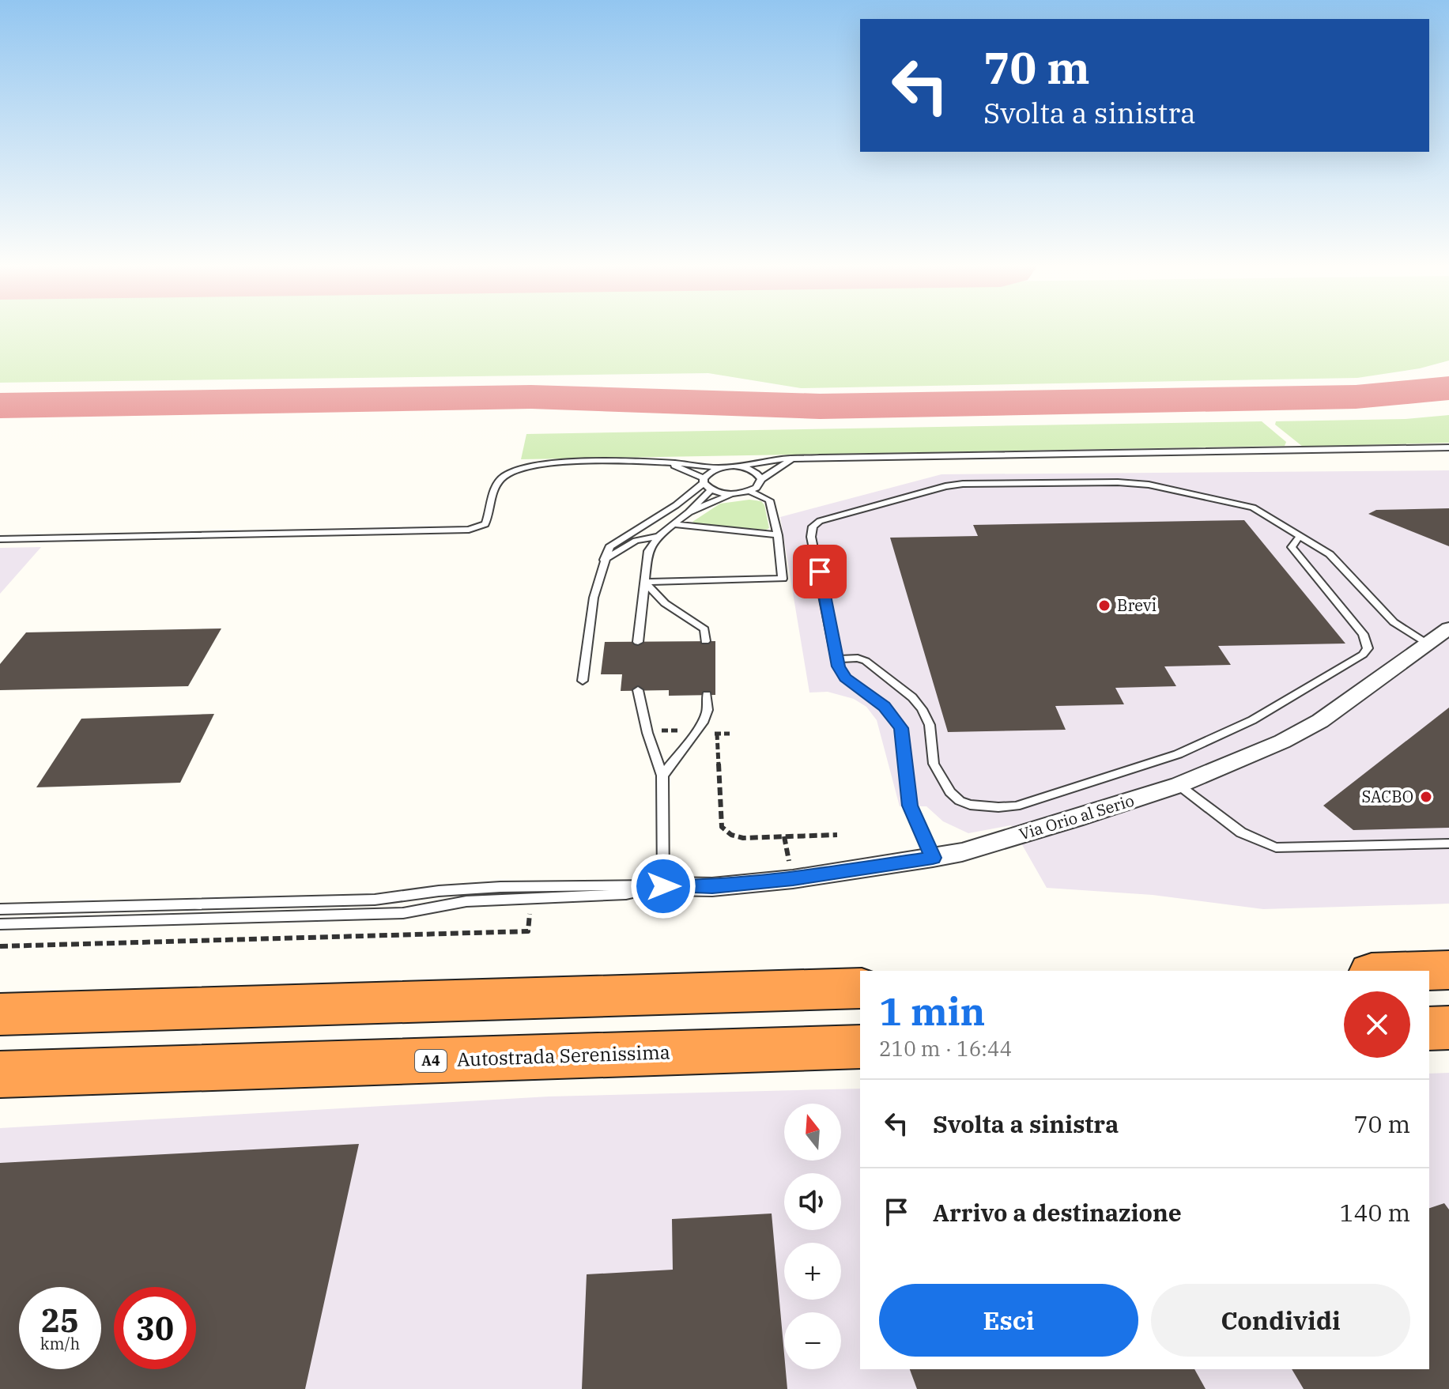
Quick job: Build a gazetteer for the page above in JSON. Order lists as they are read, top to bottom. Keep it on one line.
{"streets":{"highway":["Autostrada Serenissima","A4"],"street":["Via Orio al Serio"]},"places":["Brevi","SACBO"],"north":"top","page":{"turn":["70 m","Svolta a sinistra"],"heading":["1 min","210 m · 16:44"],"list":[{"name":"Svolta a sinistra","value":"70 m"},{"name":"Arrivo a destinazione","value":"140 m"}],"map_buttons":["+","−"],"buttons":["Esci","Condividi"],"speed":"25 km/h","limit":"30"}}
